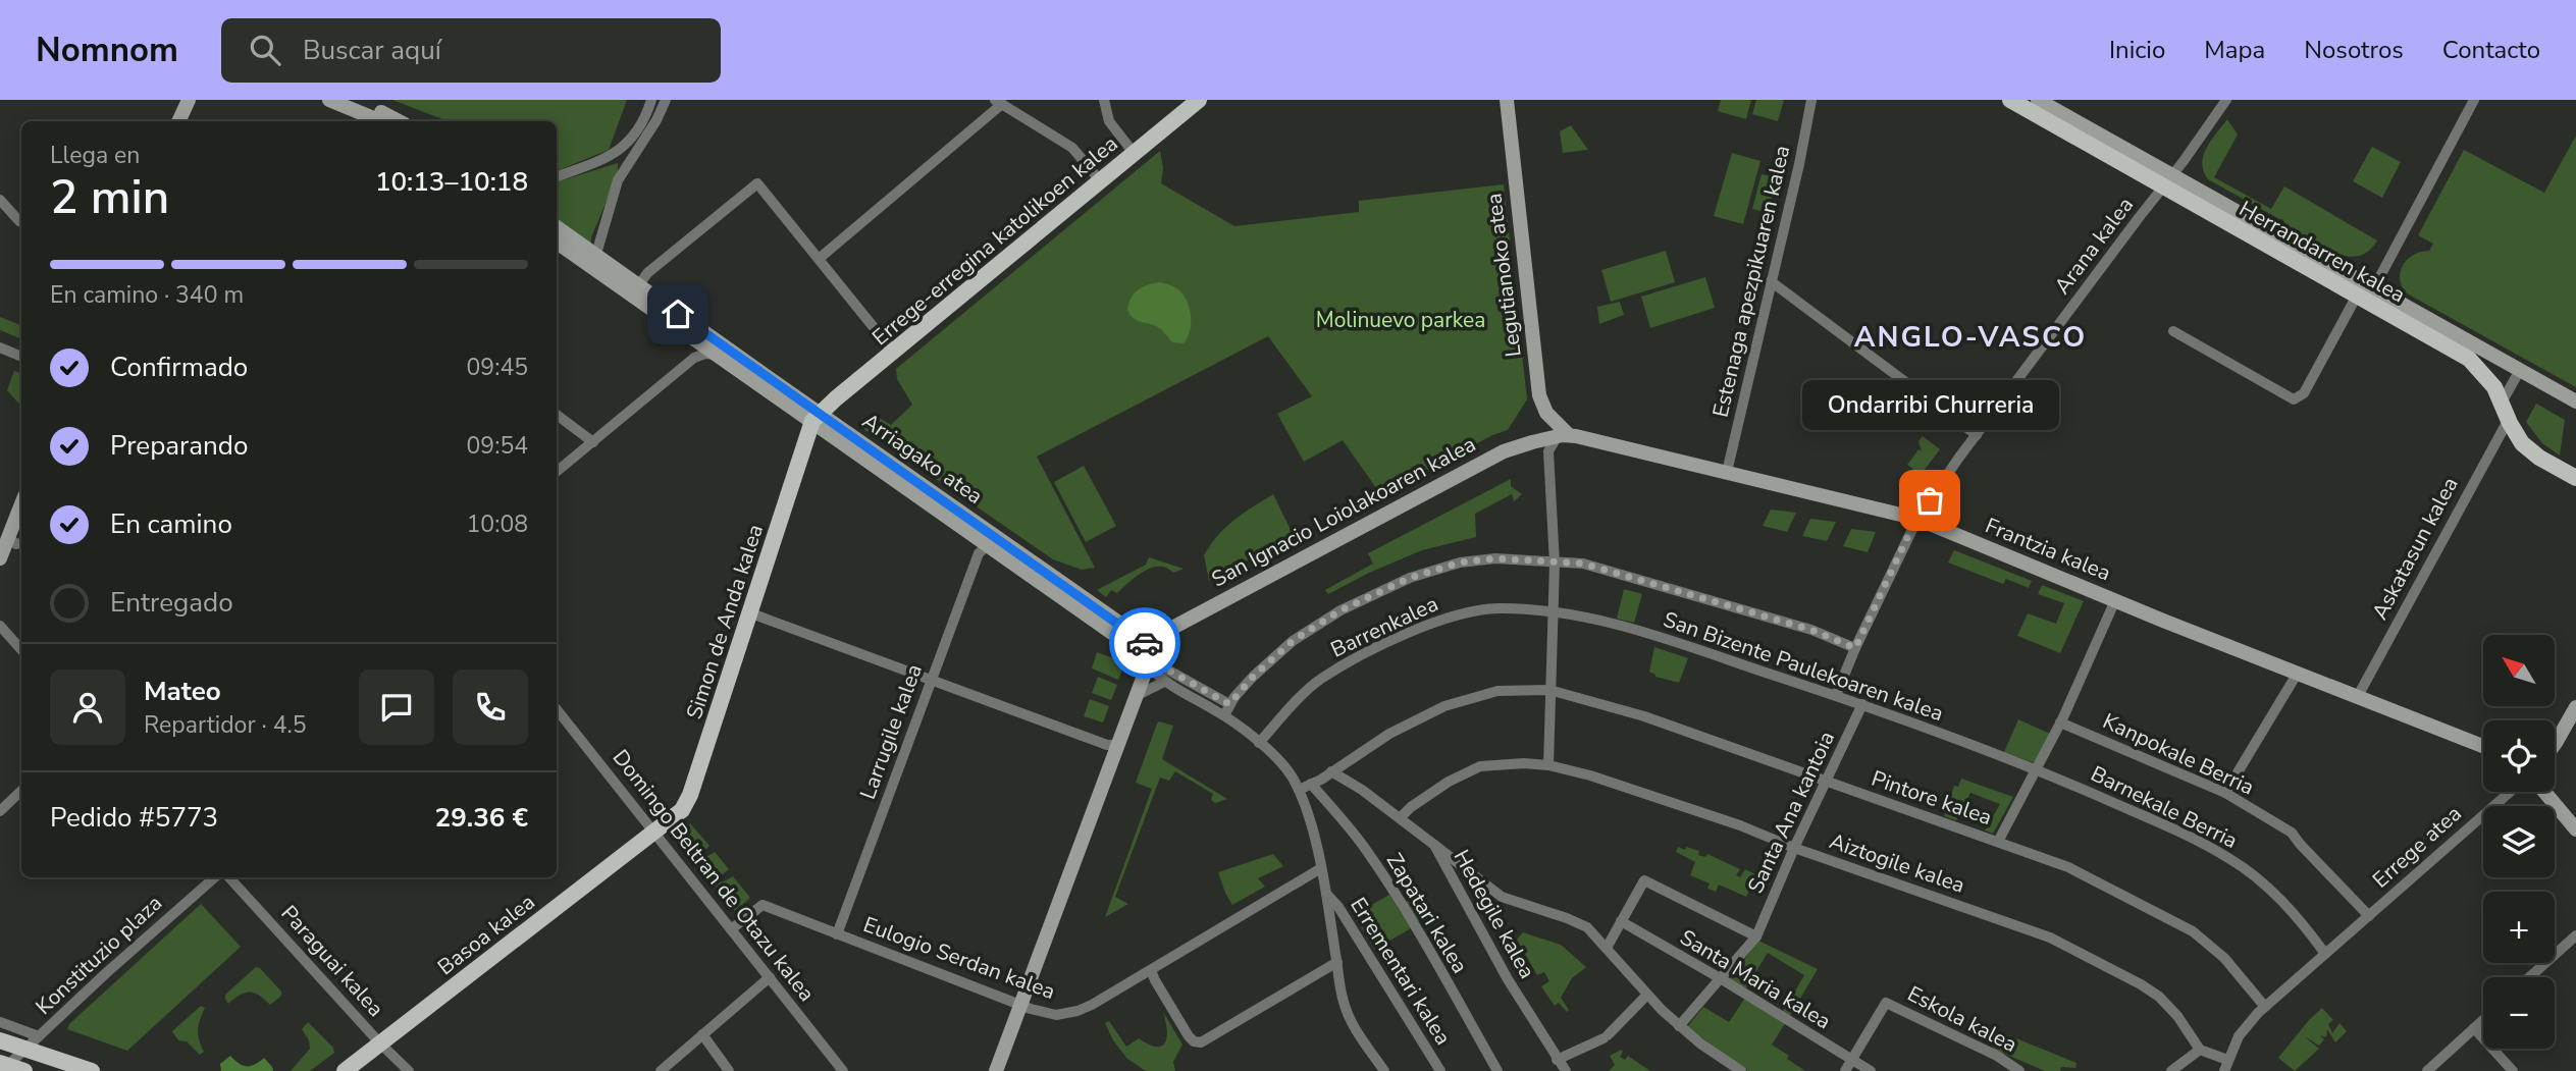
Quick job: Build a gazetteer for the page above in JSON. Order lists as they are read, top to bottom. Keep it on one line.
{"streets":{"main road":["Errege-erregina katolikoen kalea","Herrandarren kalea","Legutianoko atea","Arriagako atea","San Ignacio Loiolakoaren kalea","Frantzia kalea","Simon de Anda kalea","Basoa kalea"],"street":["Arana kalea","Estenaga apezpikuaren kalea","Askatasun kalea","Barrenkalea","San Bizente Paulekoaren kalea","Larrugile kalea","Kanpokale Berria","Pintore kalea","Barnekale Berria","Santa Ana kantoia","Errege atea","Aiztogile kalea","Domingo Beltran de Otazu kalea","Zapatari kalea","Hedegile kalea","Konstituzio plaza","Eulogio Serdan kalea","Paraguai kalea","Errementari kalea","Santa Maria kalea","Eskola kalea"]},"crossings":[["Errege-erregina katolikoen kalea","Arriagako atea"],["Errege-erregina katolikoen kalea","Simon de Anda kalea"],["Arana kalea","Herrandarren kalea"],["Arana kalea","Frantzia kalea"],["Arana kalea","San Bizente Paulekoaren kalea"],["Herrandarren kalea","Askatasun kalea"],["Legutianoko atea","San Ignacio Loiolakoaren kalea"],["Legutianoko atea","Frantzia kalea"],["Estenaga apezpikuaren kalea","Frantzia kalea"],["Arriagako atea","San Ignacio Loiolakoaren kalea"],["Arriagako atea","Simon de Anda kalea"],["Arriagako atea","Barrenkalea"],["Arriagako atea","Larrugile kalea"],["Arriagako atea","Pintore kalea"],["Arriagako atea","Eulogio Serdan kalea"],["Arriagako atea","Errementari kalea"],["San Ignacio Loiolakoaren kalea","Frantzia kalea"],["Askatasun kalea","Frantzia kalea"],["Simon de Anda kalea","Domingo Beltran de Otazu kalea"],["Simon de Anda kalea","Basoa kalea"],["Barrenkalea","San Bizente Paulekoaren kalea"],["San Bizente Paulekoaren kalea","Barnekale Berria"],["San Bizente Paulekoaren kalea","Santa Ana kantoia"],["Larrugile kalea","Eulogio Serdan kalea"],["Kanpokale Berria","Errege atea"],["Pintore kalea","Santa Ana kantoia"],["Pintore kalea","Errege atea"],["Pintore kalea","Zapatari kalea"],["Pintore kalea","Hedegile kalea"],["Barnekale Berria","Errege atea"],["Santa Ana kantoia","Aiztogile kalea"],["Santa Ana kantoia","Santa Maria kalea"],["Aiztogile kalea","Hedegile kalea"],["Domingo Beltran de Otazu kalea","Basoa kalea"],["Domingo Beltran de Otazu kalea","Eulogio Serdan kalea"],["Basoa kalea","Paraguai kalea"],["Santa Maria kalea","Eskola kalea"]],"districts":["ANGLO-VASCO"],"parks":["Molinuevo parkea"],"places":["Ondarribi Churreria"],"north":"top left","page":{"header":"Nomnom","search":"Buscar aquí","nav":["Inicio","Mapa","Nosotros","Contacto"],"heading":["2 min","Llega en","10:13–10:18"],"panel":["Mateo","Repartidor · 4.5","Pedido #5773","29.36 €"],"bar":"En camino · 340 m","list":[["Confirmado","09:45"],["Preparando","09:54"],["En camino","10:08"],"Entregado"],"bubble":"Ondarribi Churreria","map_buttons":["+","−"]}}
